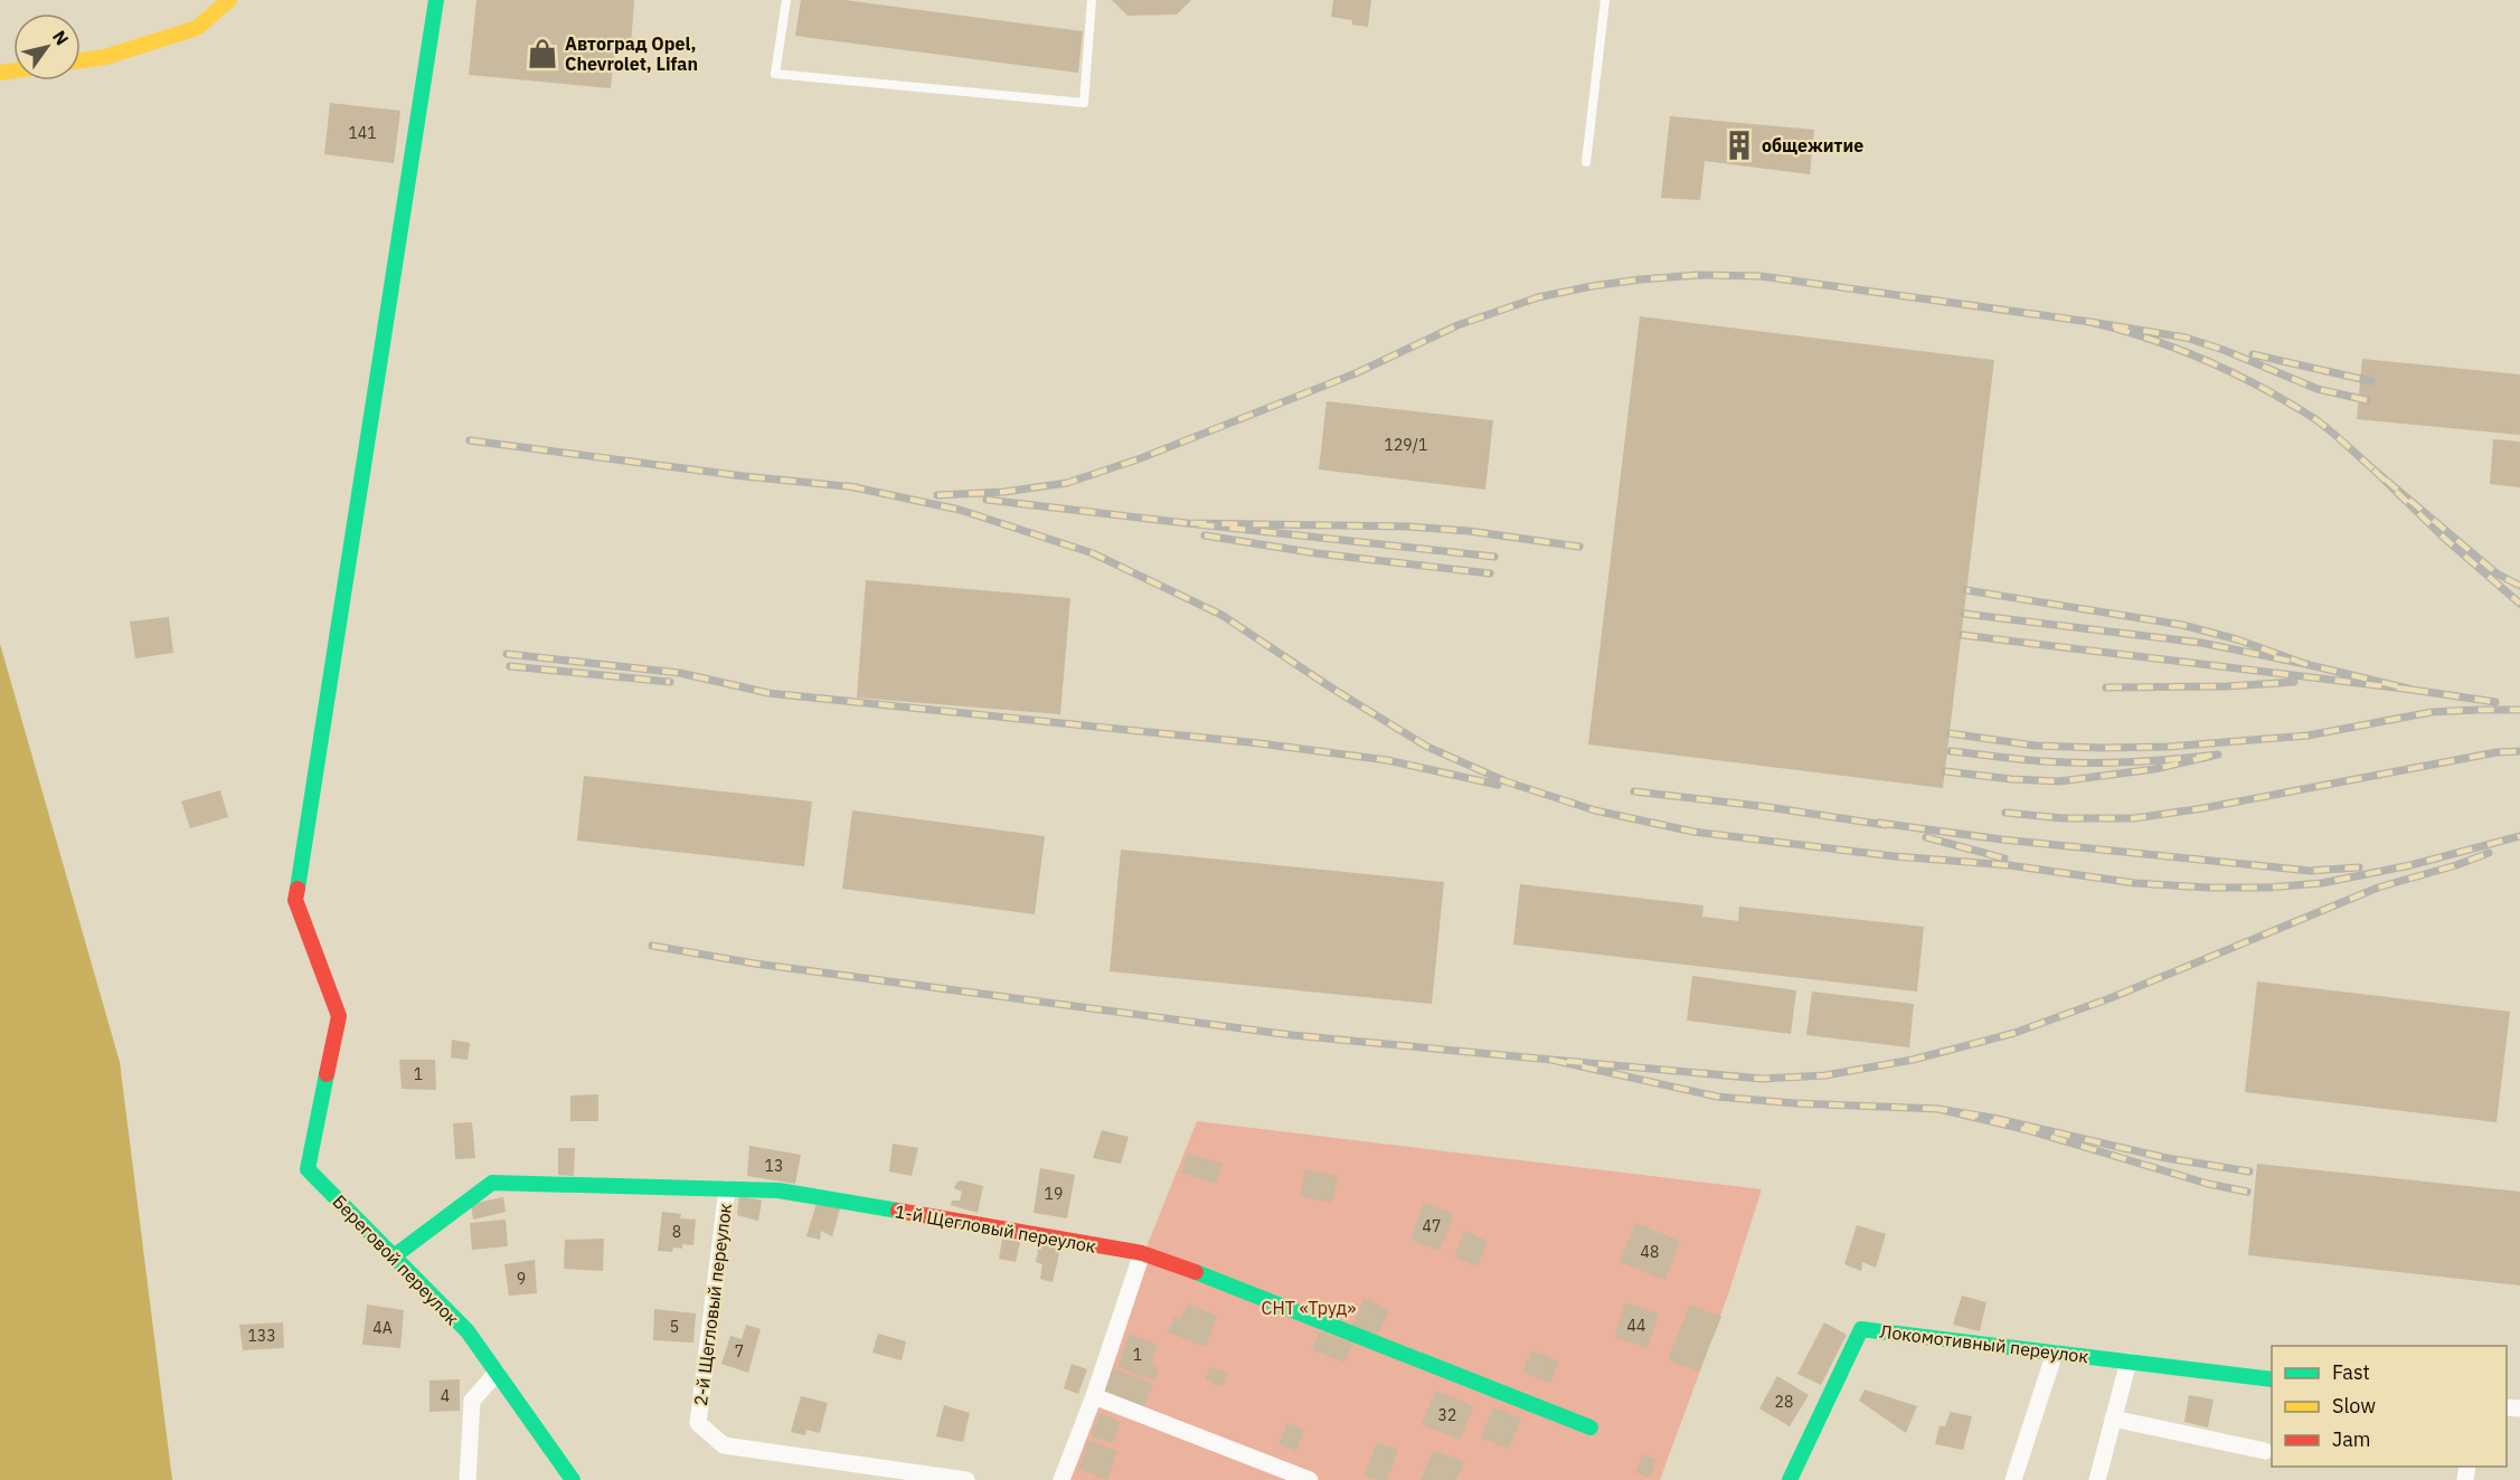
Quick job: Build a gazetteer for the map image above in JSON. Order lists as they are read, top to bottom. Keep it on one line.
{"streets":{"street":["1-й Щегловый переулок","Береговой переулок","2-й Щегловый переулок","Локомотивный переулок"]},"crossings":[["1-й Щегловый переулок","Береговой переулок"],["1-й Щегловый переулок","2-й Щегловый переулок"]],"parks":["СНТ «Труд»"],"places":{"shop":["Автоград Opel, Chevrolet, Lifan"],"building":["общежитие"]},"house_numbers":["141","129/1","1","13","19","47","8","48","9","44","5","4А","133","7","1","4","28","32"],"legend":["Fast","Slow","Jam"],"north":"top right"}
